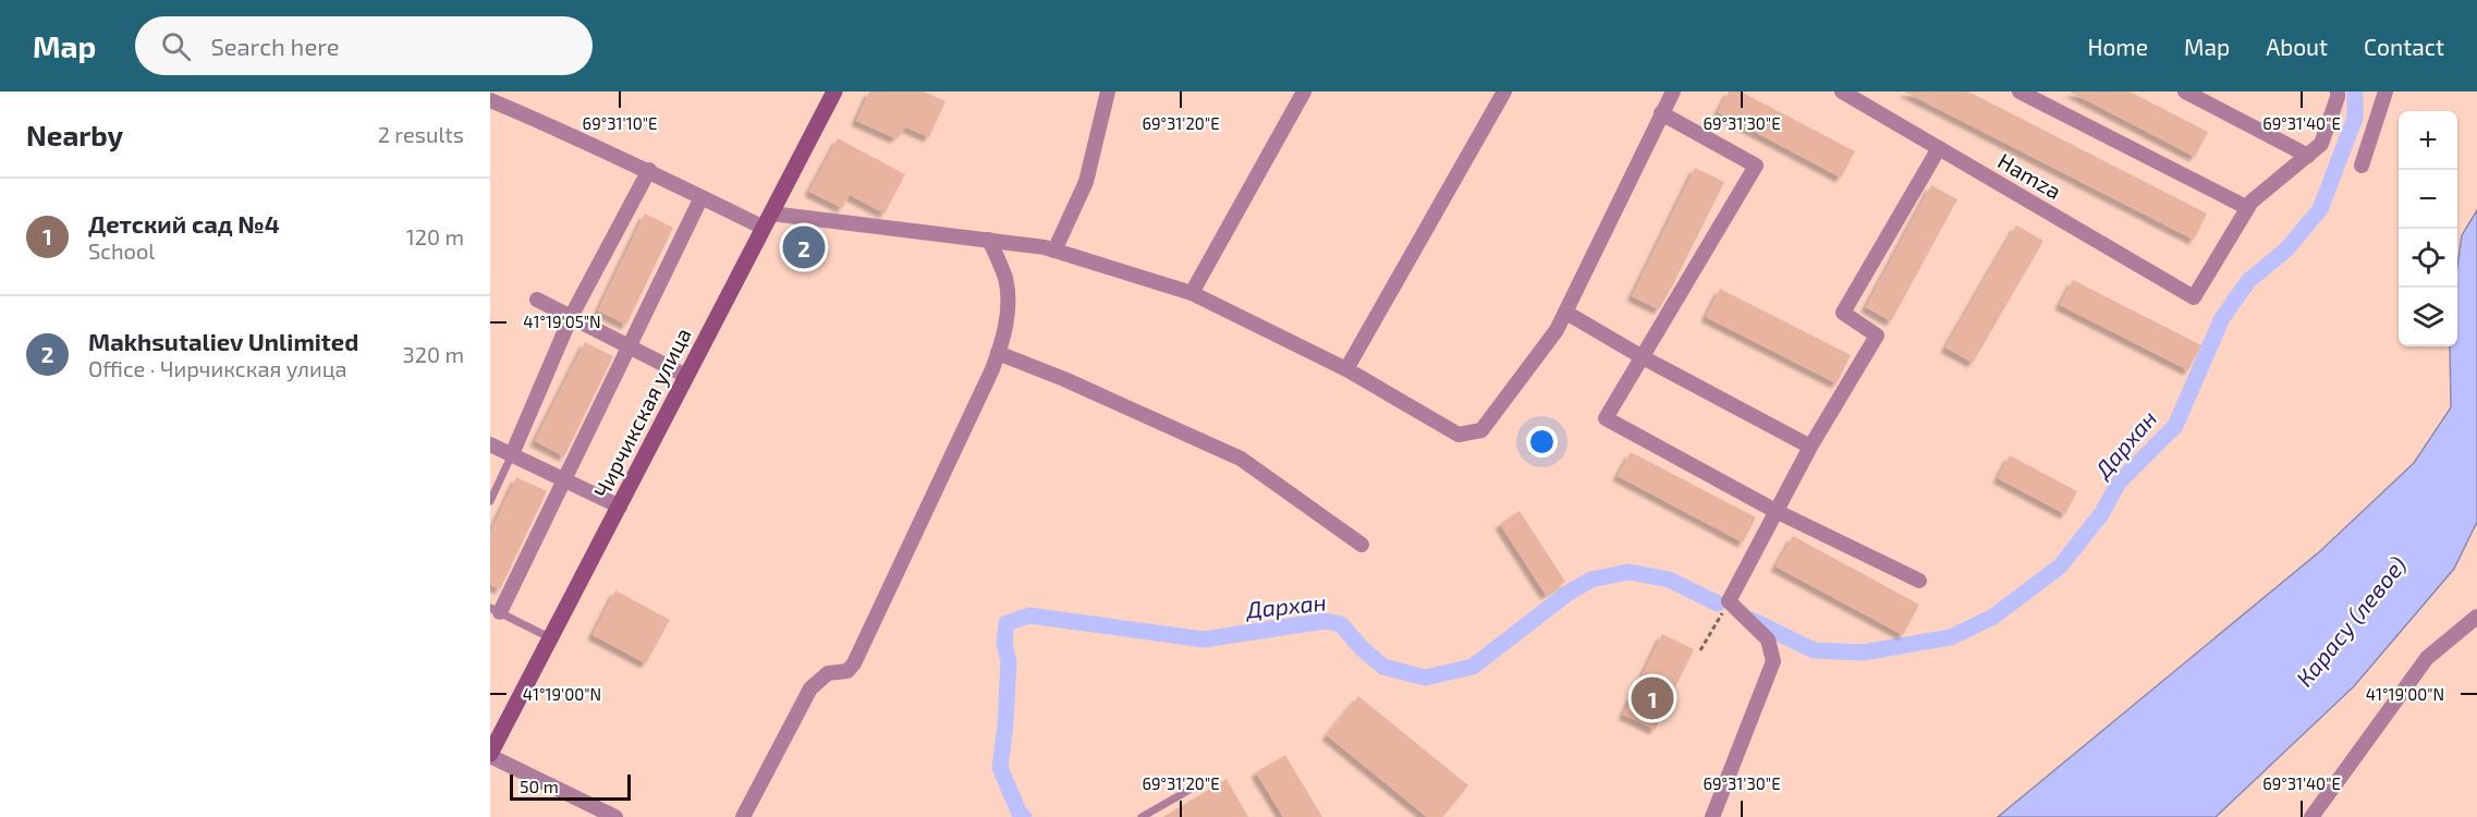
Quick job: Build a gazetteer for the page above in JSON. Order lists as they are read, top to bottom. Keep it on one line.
{"streets":{"main road":["Чирчикская улица"],"street":["Hamza"]},"water":["Дархан","Карасу (левое)"],"scale_bar":"50 m","page":{"header":"Map","search":"Search here","nav":["Home","Map","About","Contact"],"heading":["Nearby","2 results"],"map_buttons":["+","−"],"list":[{"mark":"1","name":"Детский сад №4","note":"School","value":"120 m"},{"mark":"2","name":"Makhsutaliev Unlimited","note":"Office · Чирчикская улица","value":"320 m"}],"pins":["2","1"],"scale":"50 m"},"coordinates":["69°31'10\"E","69°31'20\"E","69°31'30\"E","69°31'40\"E","41°19'05\"N","41°19'00\"N"]}
